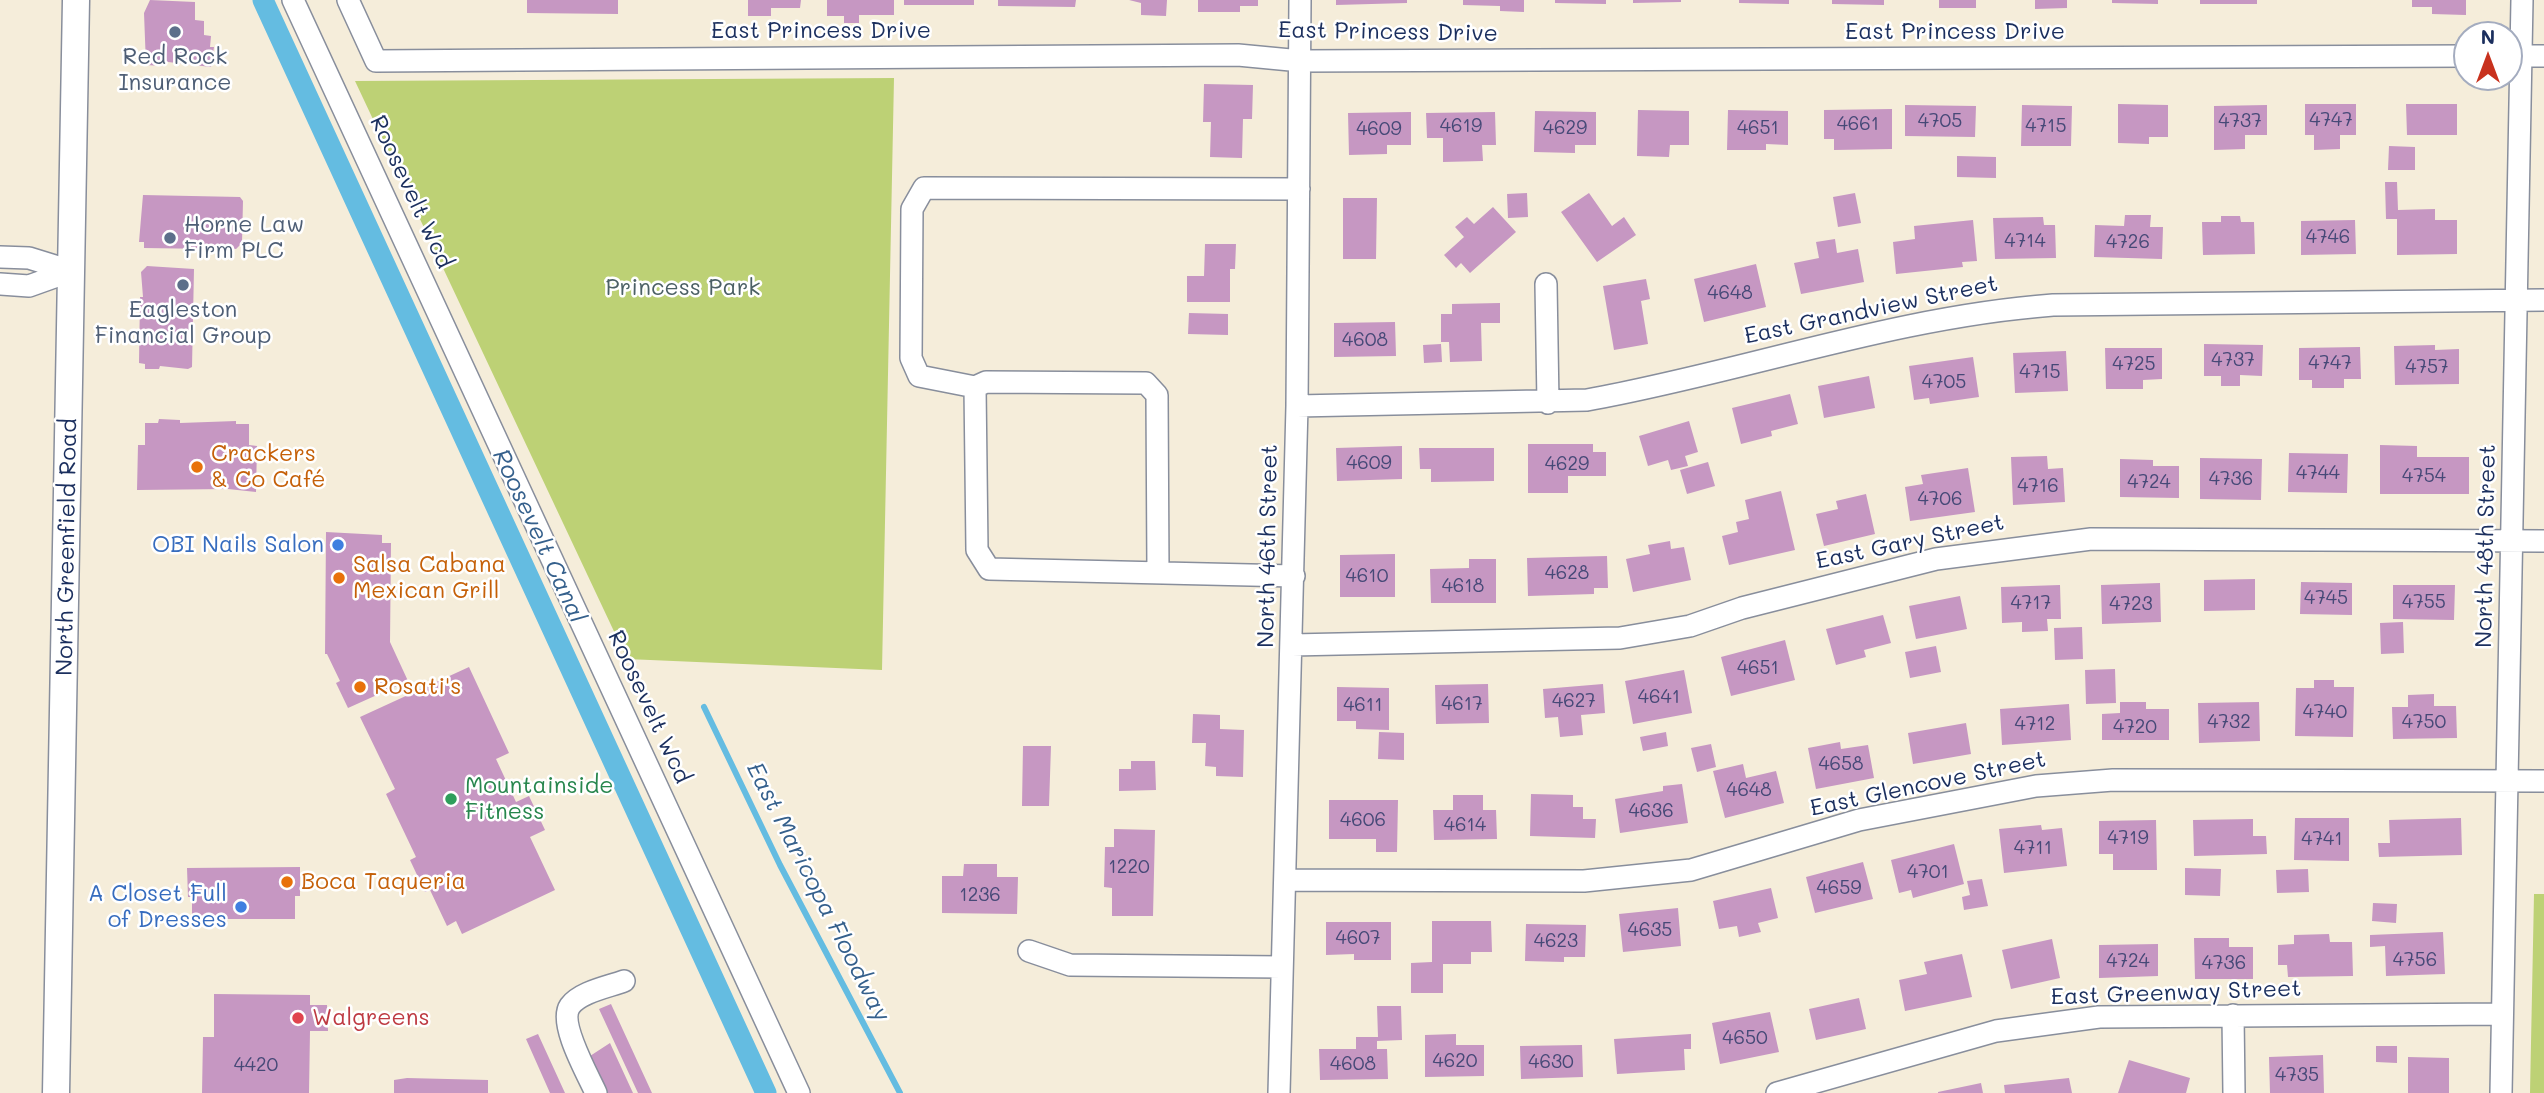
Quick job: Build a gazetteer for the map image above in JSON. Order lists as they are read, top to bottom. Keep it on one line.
{"streets":{"main road":["North Greenfield Road"],"street":["East Princess Drive","Roosevelt Wcd","East Grandview Street","East Gary Street","North 46th Street","North 48th Street","East Glencove Street","East Greenway Street"]},"crossings":[["East Princess Drive","North 46th Street"],["East Grandview Street","North 46th Street"],["East Grandview Street","North 48th Street"],["East Gary Street","North 46th Street"],["East Gary Street","North 48th Street"],["North 46th Street","East Glencove Street"],["North 48th Street","East Glencove Street"],["North 48th Street","East Greenway Street"]],"water":["Roosevelt Canal","East Maricopa Floodway"],"parks":["Princess Park"],"places":["Red Rock Insurance","Horne Law Firm PLC","Eagleston Financial Group","Crackers & Co Café","OBI Nails Salon","Salsa Cabana Mexican Grill","Rosati's","Mountainside Fitness","Boca Taqueria","A Closet Full of Dresses","Walgreens"],"house_numbers":["4747","4705","4737","4661","4619","4715","4629","4651","4609","4746","4714","4726","4648","4608","4737","4747","4725","4757","4715","4705","4609","4629","4744","4754","4736","4724","4716","4706","4628","4610","4618","4745","4755","4717","4723","4651","4641","4627","4617","4611","4740","4732","4750","4712","4720","4658","4648","4636","4606","4614","4719","4741","4711","1220","4701","4659","1236","4635","4607","4623","4756","4724","4736","4650","4620","4630","4608","4420","4735"],"north":"top"}
